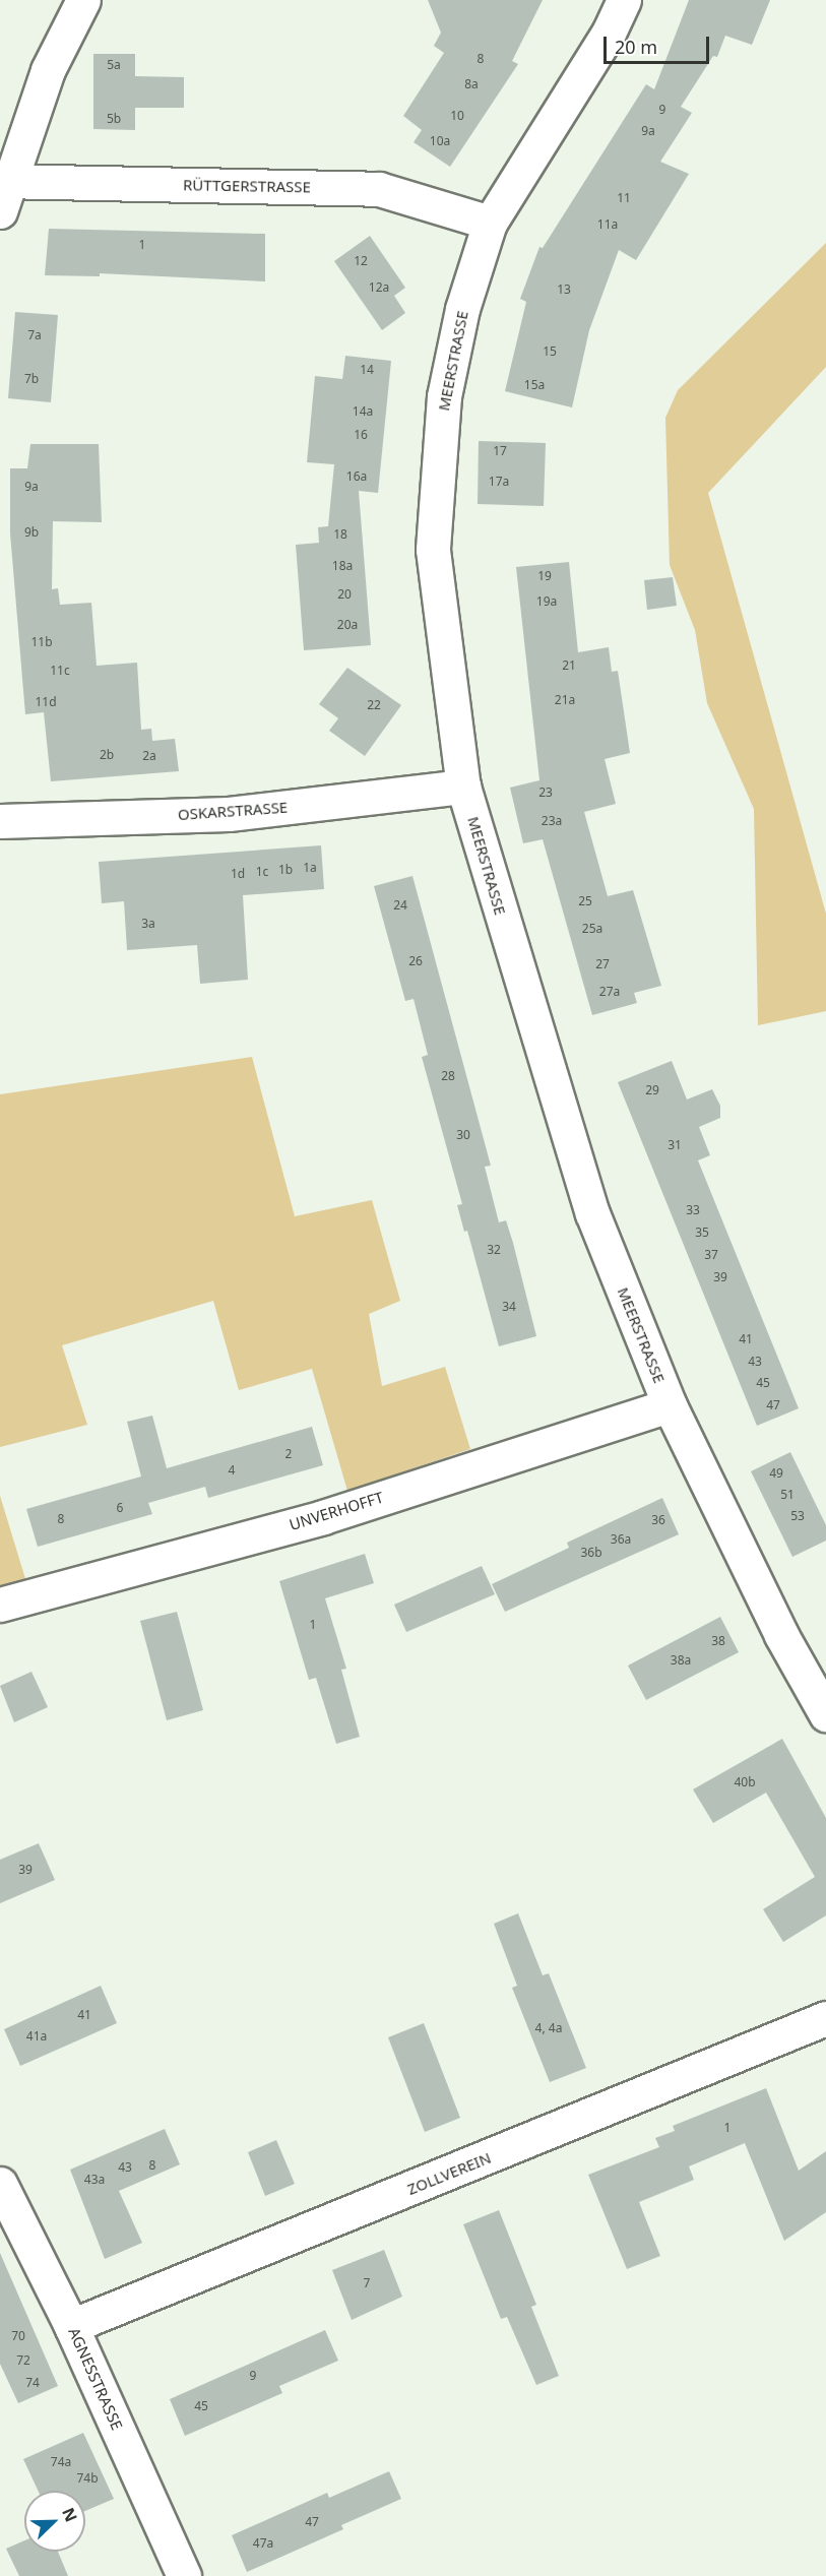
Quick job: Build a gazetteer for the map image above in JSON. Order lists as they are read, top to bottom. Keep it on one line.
{"streets":{"street":["RÜTTGERSTRASSE","MEERSTRASSE","OSKARSTRASSE","UNVERHOFFT","ZOLLVEREIN","AGNESSTRASSE"]},"crossings":[["RÜTTGERSTRASSE","MEERSTRASSE"],["MEERSTRASSE","OSKARSTRASSE"],["MEERSTRASSE","UNVERHOFFT"],["ZOLLVEREIN","AGNESSTRASSE"]],"house_numbers":["8","5a","8a","9","10","5b","9a","10a","11","11a","1","12","12a","13","7a","15","14","7b","15a","14a","16","17","16a","17a","9a","9b","18","18a","19","20","19a","20a","11b","21","11c","21a","11d","22","2b","2a","23","23a","1a","1b","1c","1d","25","24","3a","25a","26","27","27a","28","29","30","31","33","35","32","37","39","34","41","43","45","47","2","4","49","51","6","53","8","36","36a","36b","1","38","38a","40b","39","41","4, 4a","41a","1","8","43","43a","7","70","72","9","74","45","74a","74b","47","47a"],"scale_bar":"20 m","north":"top right"}
